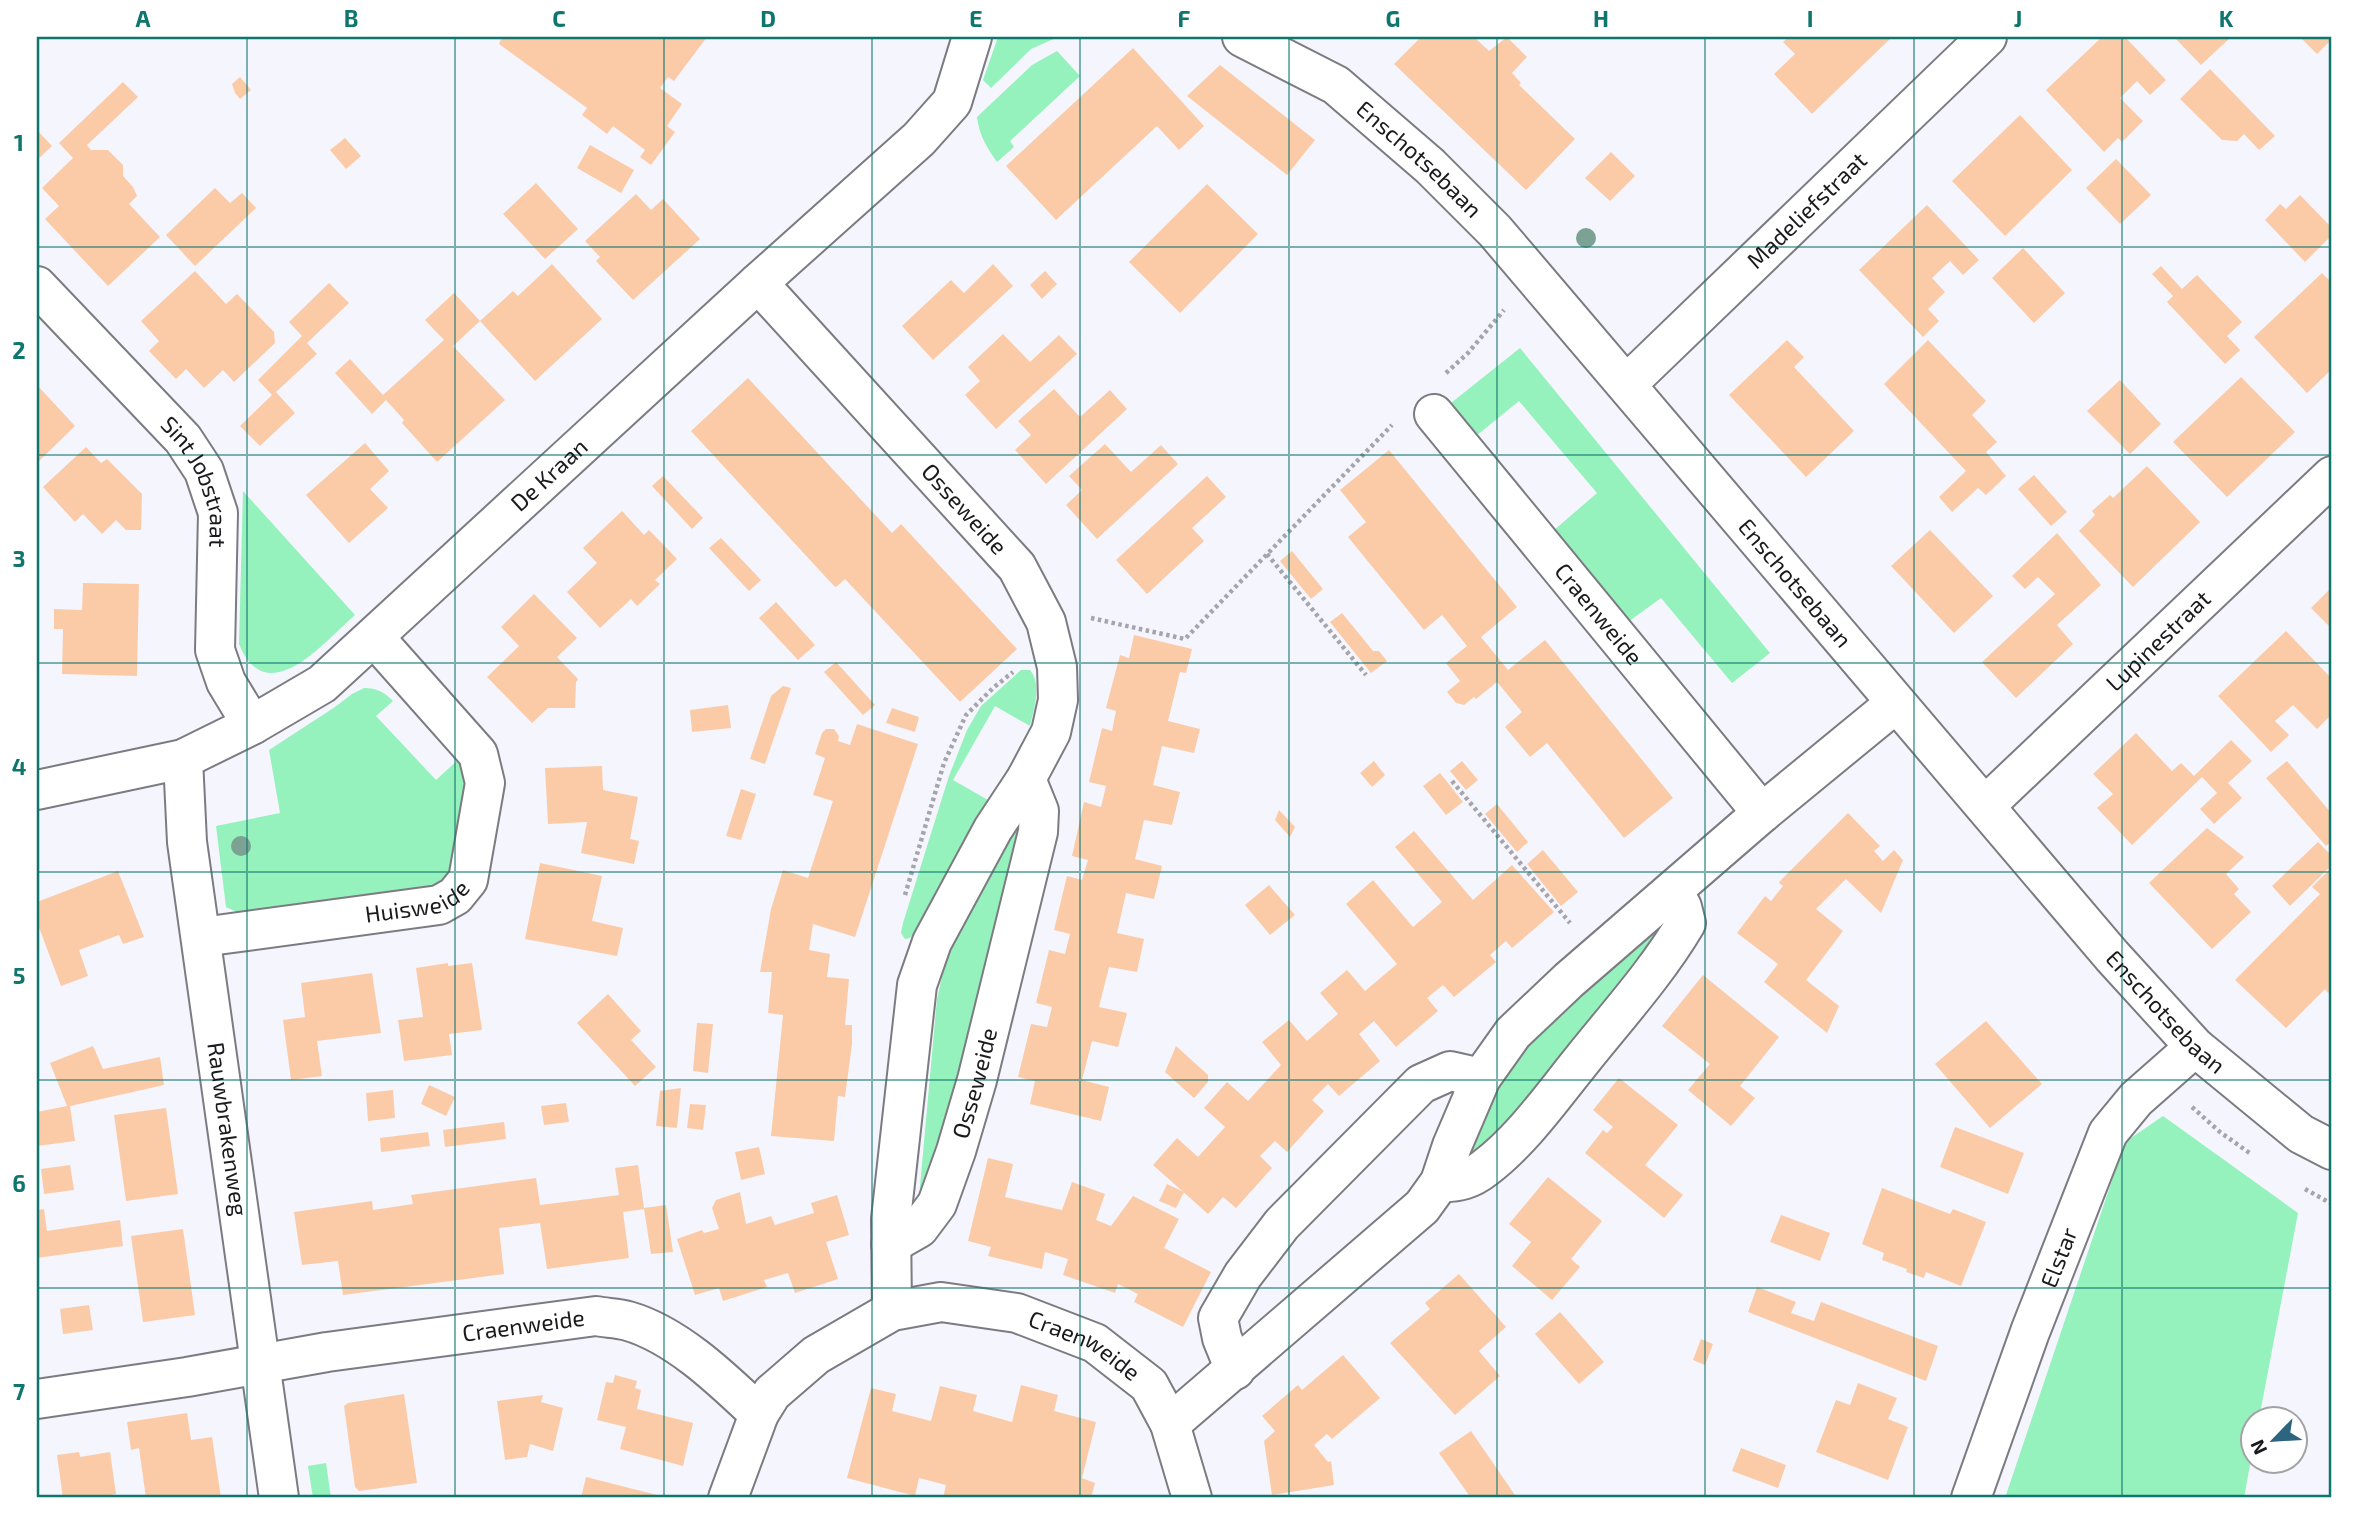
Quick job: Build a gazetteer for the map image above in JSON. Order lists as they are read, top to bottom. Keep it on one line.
{"streets":{"street":["Enschotsebaan","Madeliefstraat","De Kraan","Sint Jobstraat","Osseweide","Craenweide","Lupinestraat","Huisweide","Rauwbrakenweg","Elstar"]},"crossings":[["Enschotsebaan","Madeliefstraat"],["Enschotsebaan","Lupinestraat"],["Enschotsebaan","Elstar"],["De Kraan","Sint Jobstraat"],["De Kraan","Osseweide"],["De Kraan","Huisweide"],["De Kraan","Rauwbrakenweg"],["Osseweide","Craenweide"],["Craenweide","Rauwbrakenweg"],["Huisweide","Rauwbrakenweg"]],"north":"bottom left","grid":{"columns":["A","B","C","D","E","F","G","H","I","J","K"],"rows":["1","2","3","4","5","6","7"]}}
